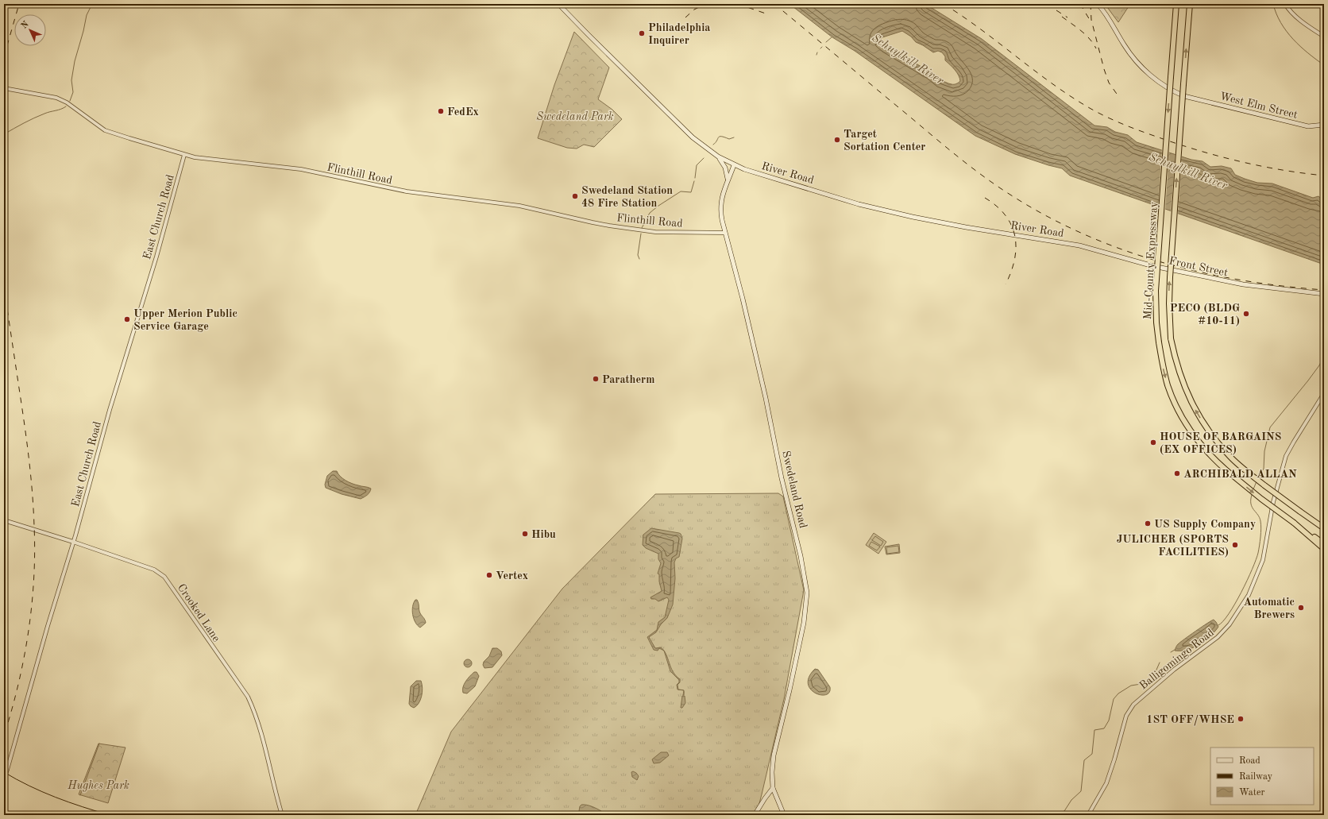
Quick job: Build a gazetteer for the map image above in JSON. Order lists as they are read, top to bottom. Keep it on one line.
{"streets":{"highway":["Mid-County Expressway"],"main road":["West Elm Street","River Road","Front Street","Swedeland Road"],"street":["Flinthill Road","East Church Road","Crooked Lane","Balligomingo Road"]},"crossings":[["River Road","Front Street"],["River Road","Swedeland Road"],["Flinthill Road","East Church Road"],["Flinthill Road","Swedeland Road"],["East Church Road","Crooked Lane"]],"water":["Schuylkill River"],"parks":["Swedeland Park","Hughes Park"],"places":["Philadelphia Inquirer","FedEx","Target Sortation Center","Swedeland Station 48 Fire Station","PECO (BLDG #10-11)","Upper Merion Public Service Garage","Paratherm","HOUSE OF BARGAINS (EX OFFICES)","ARCHIBALD ALLAN","US Supply Company","Hibu","JULICHER (SPORTS FACILITIES)","Vertex","Automatic Brewers","1ST OFF/WHSE"],"legend":["Road","Railway","Water"],"north":"top left"}
